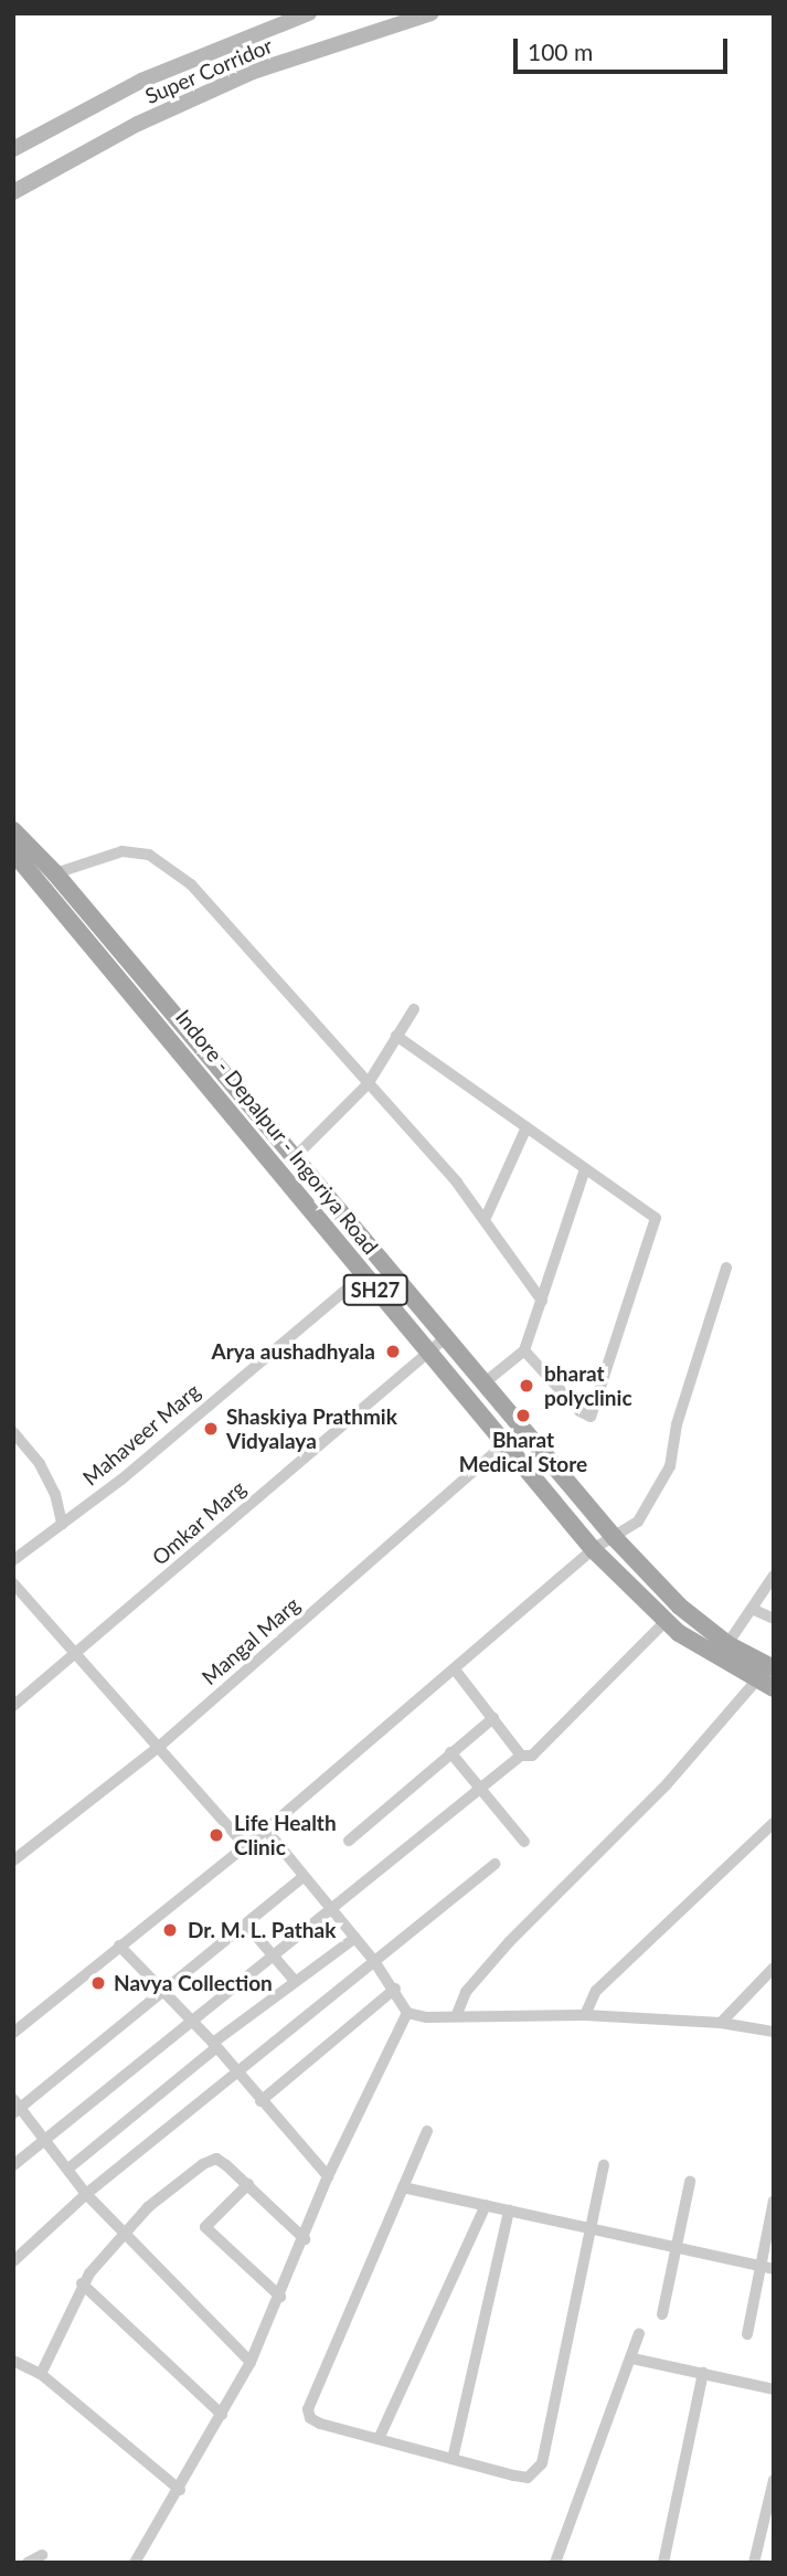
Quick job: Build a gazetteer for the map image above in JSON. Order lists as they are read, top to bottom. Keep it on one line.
{"streets":{"main road":["Super Corridor","Indore - Depalpur - Ingoriya Road","SH27"],"street":["Mahaveer Marg","Omkar Marg","Mangal Marg"]},"crossings":[["Indore - Depalpur - Ingoriya Road","Mahaveer Marg"],["Indore - Depalpur - Ingoriya Road","Omkar Marg"],["Indore - Depalpur - Ingoriya Road","Mangal Marg"]],"places":["Arya aushadhyala","bharat polyclinic","Bharat Medical Store","Shaskiya Prathmik Vidyalaya","Life Health Clinic","Dr. M. L. Pathak","Navya Collection"],"scale_bar":"100 m"}
